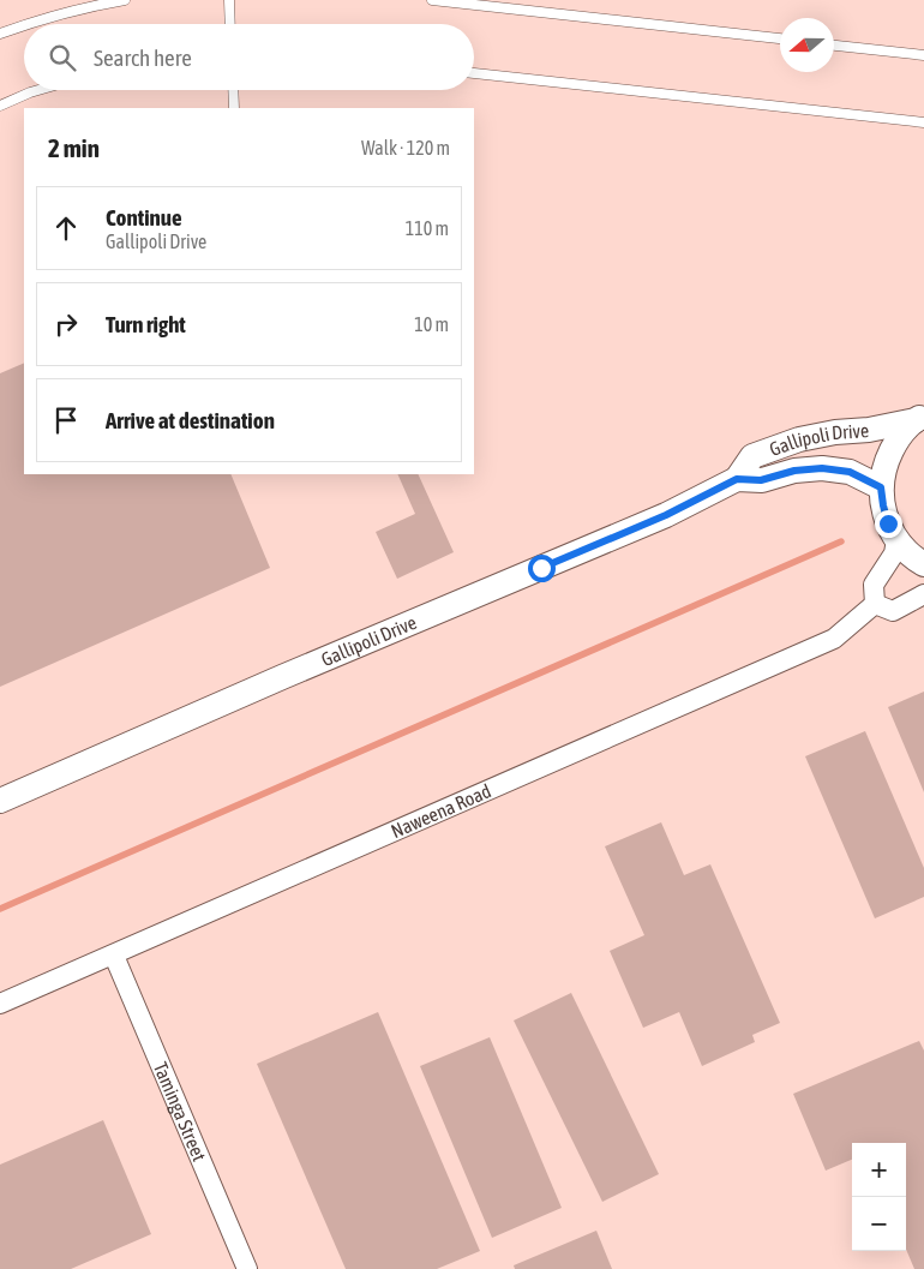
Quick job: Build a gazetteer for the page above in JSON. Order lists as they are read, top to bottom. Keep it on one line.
{"streets":{"street":["Gallipoli Drive","Naweena Road","Taminga Street"]},"crossings":[["Naweena Road","Taminga Street"]],"north":"left","page":{"search":"Search here","heading":["2 min","Walk · 120 m"],"list":[["Continue","Gallipoli Drive","110 m"],["Turn right","10 m"],"Arrive at destination"],"map_buttons":["+","−"]}}
